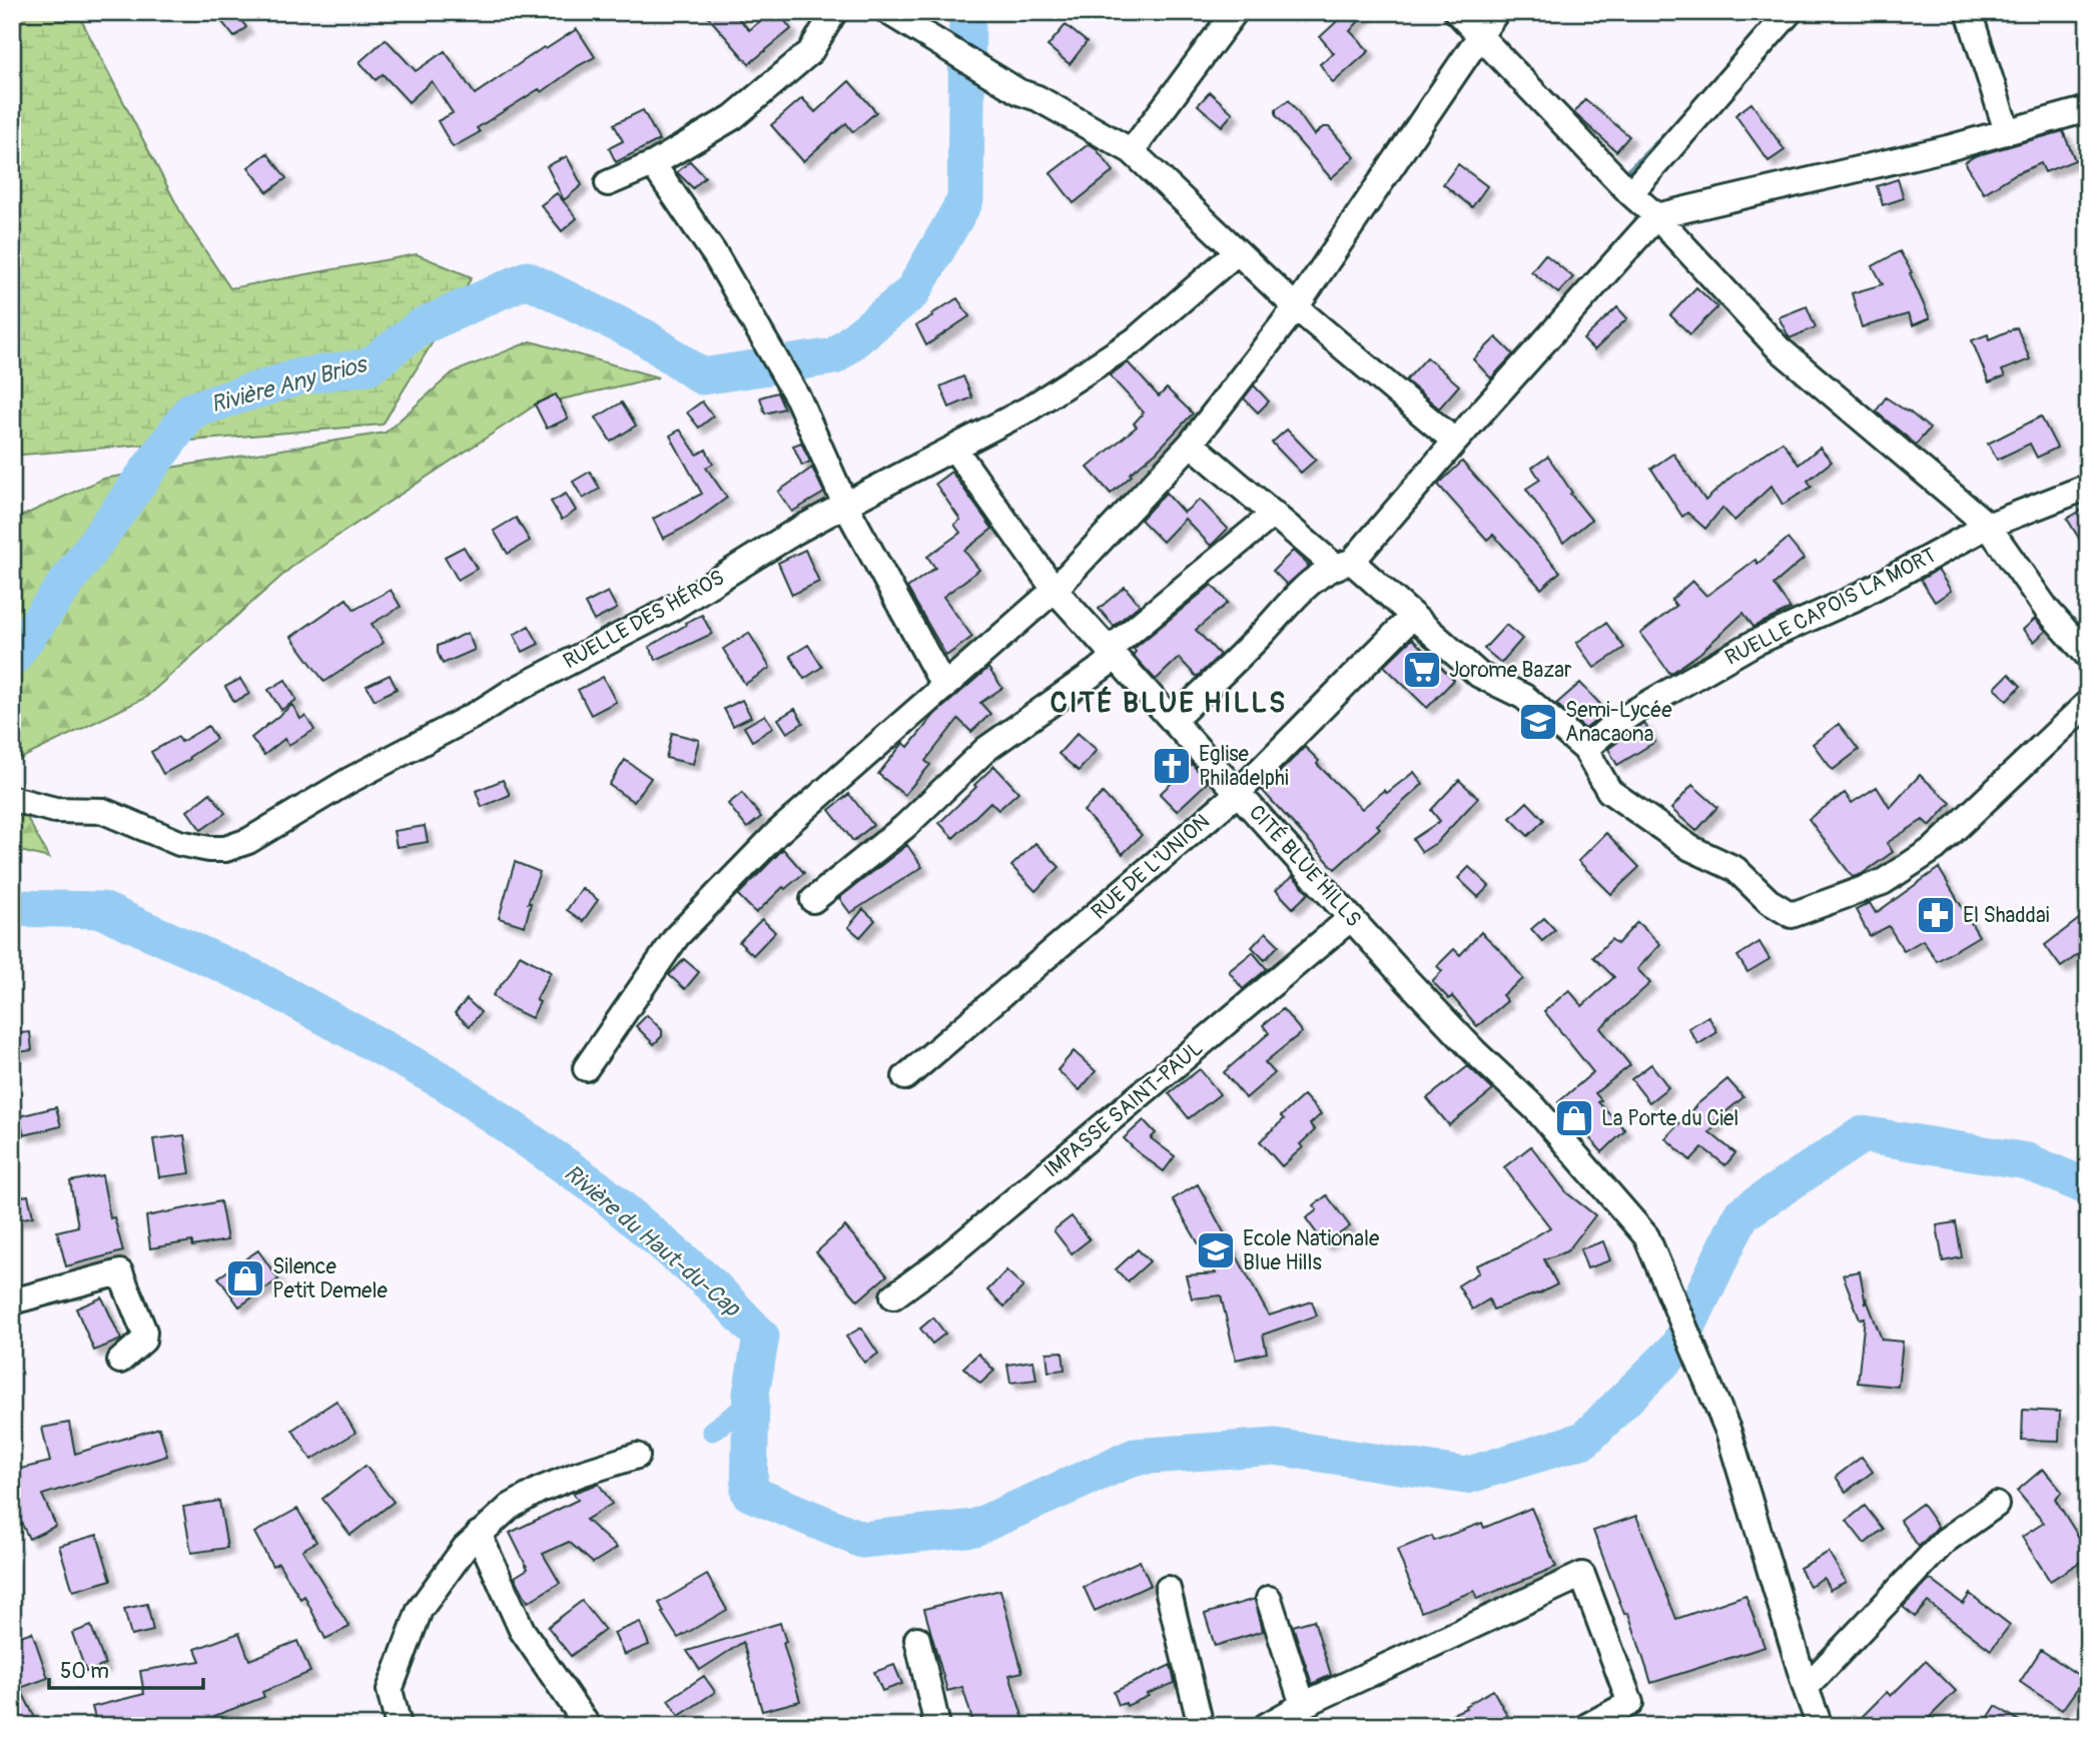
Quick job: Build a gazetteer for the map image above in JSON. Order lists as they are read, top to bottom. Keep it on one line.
{"streets":{"street":["RUELLE CAPOIS LA MORT","RUELLE DES HÉROS","CITÉ BLUE HILLS","RUE DE L'UNION","IMPASSE SAINT-PAUL"]},"crossings":[["RUELLE DES HÉROS","CITÉ BLUE HILLS"],["CITÉ BLUE HILLS","RUE DE L'UNION"],["CITÉ BLUE HILLS","IMPASSE SAINT-PAUL"]],"districts":["CITÉ BLUE HILLS"],"water":["Rivière Any Brios","Rivière du Haut-du-Cap"],"places":{"supermarket":["Jorome Bazar"],"school or university":["Semi-Lycée Anacaona","Ecole Nationale Blue Hills"],"church":["Eglise Philadelphi"],"pharmacy":["El Shaddai"],"shop":["La Porte du Ciel","Silence Petit Demele"]},"scale_bar":"50 m"}
